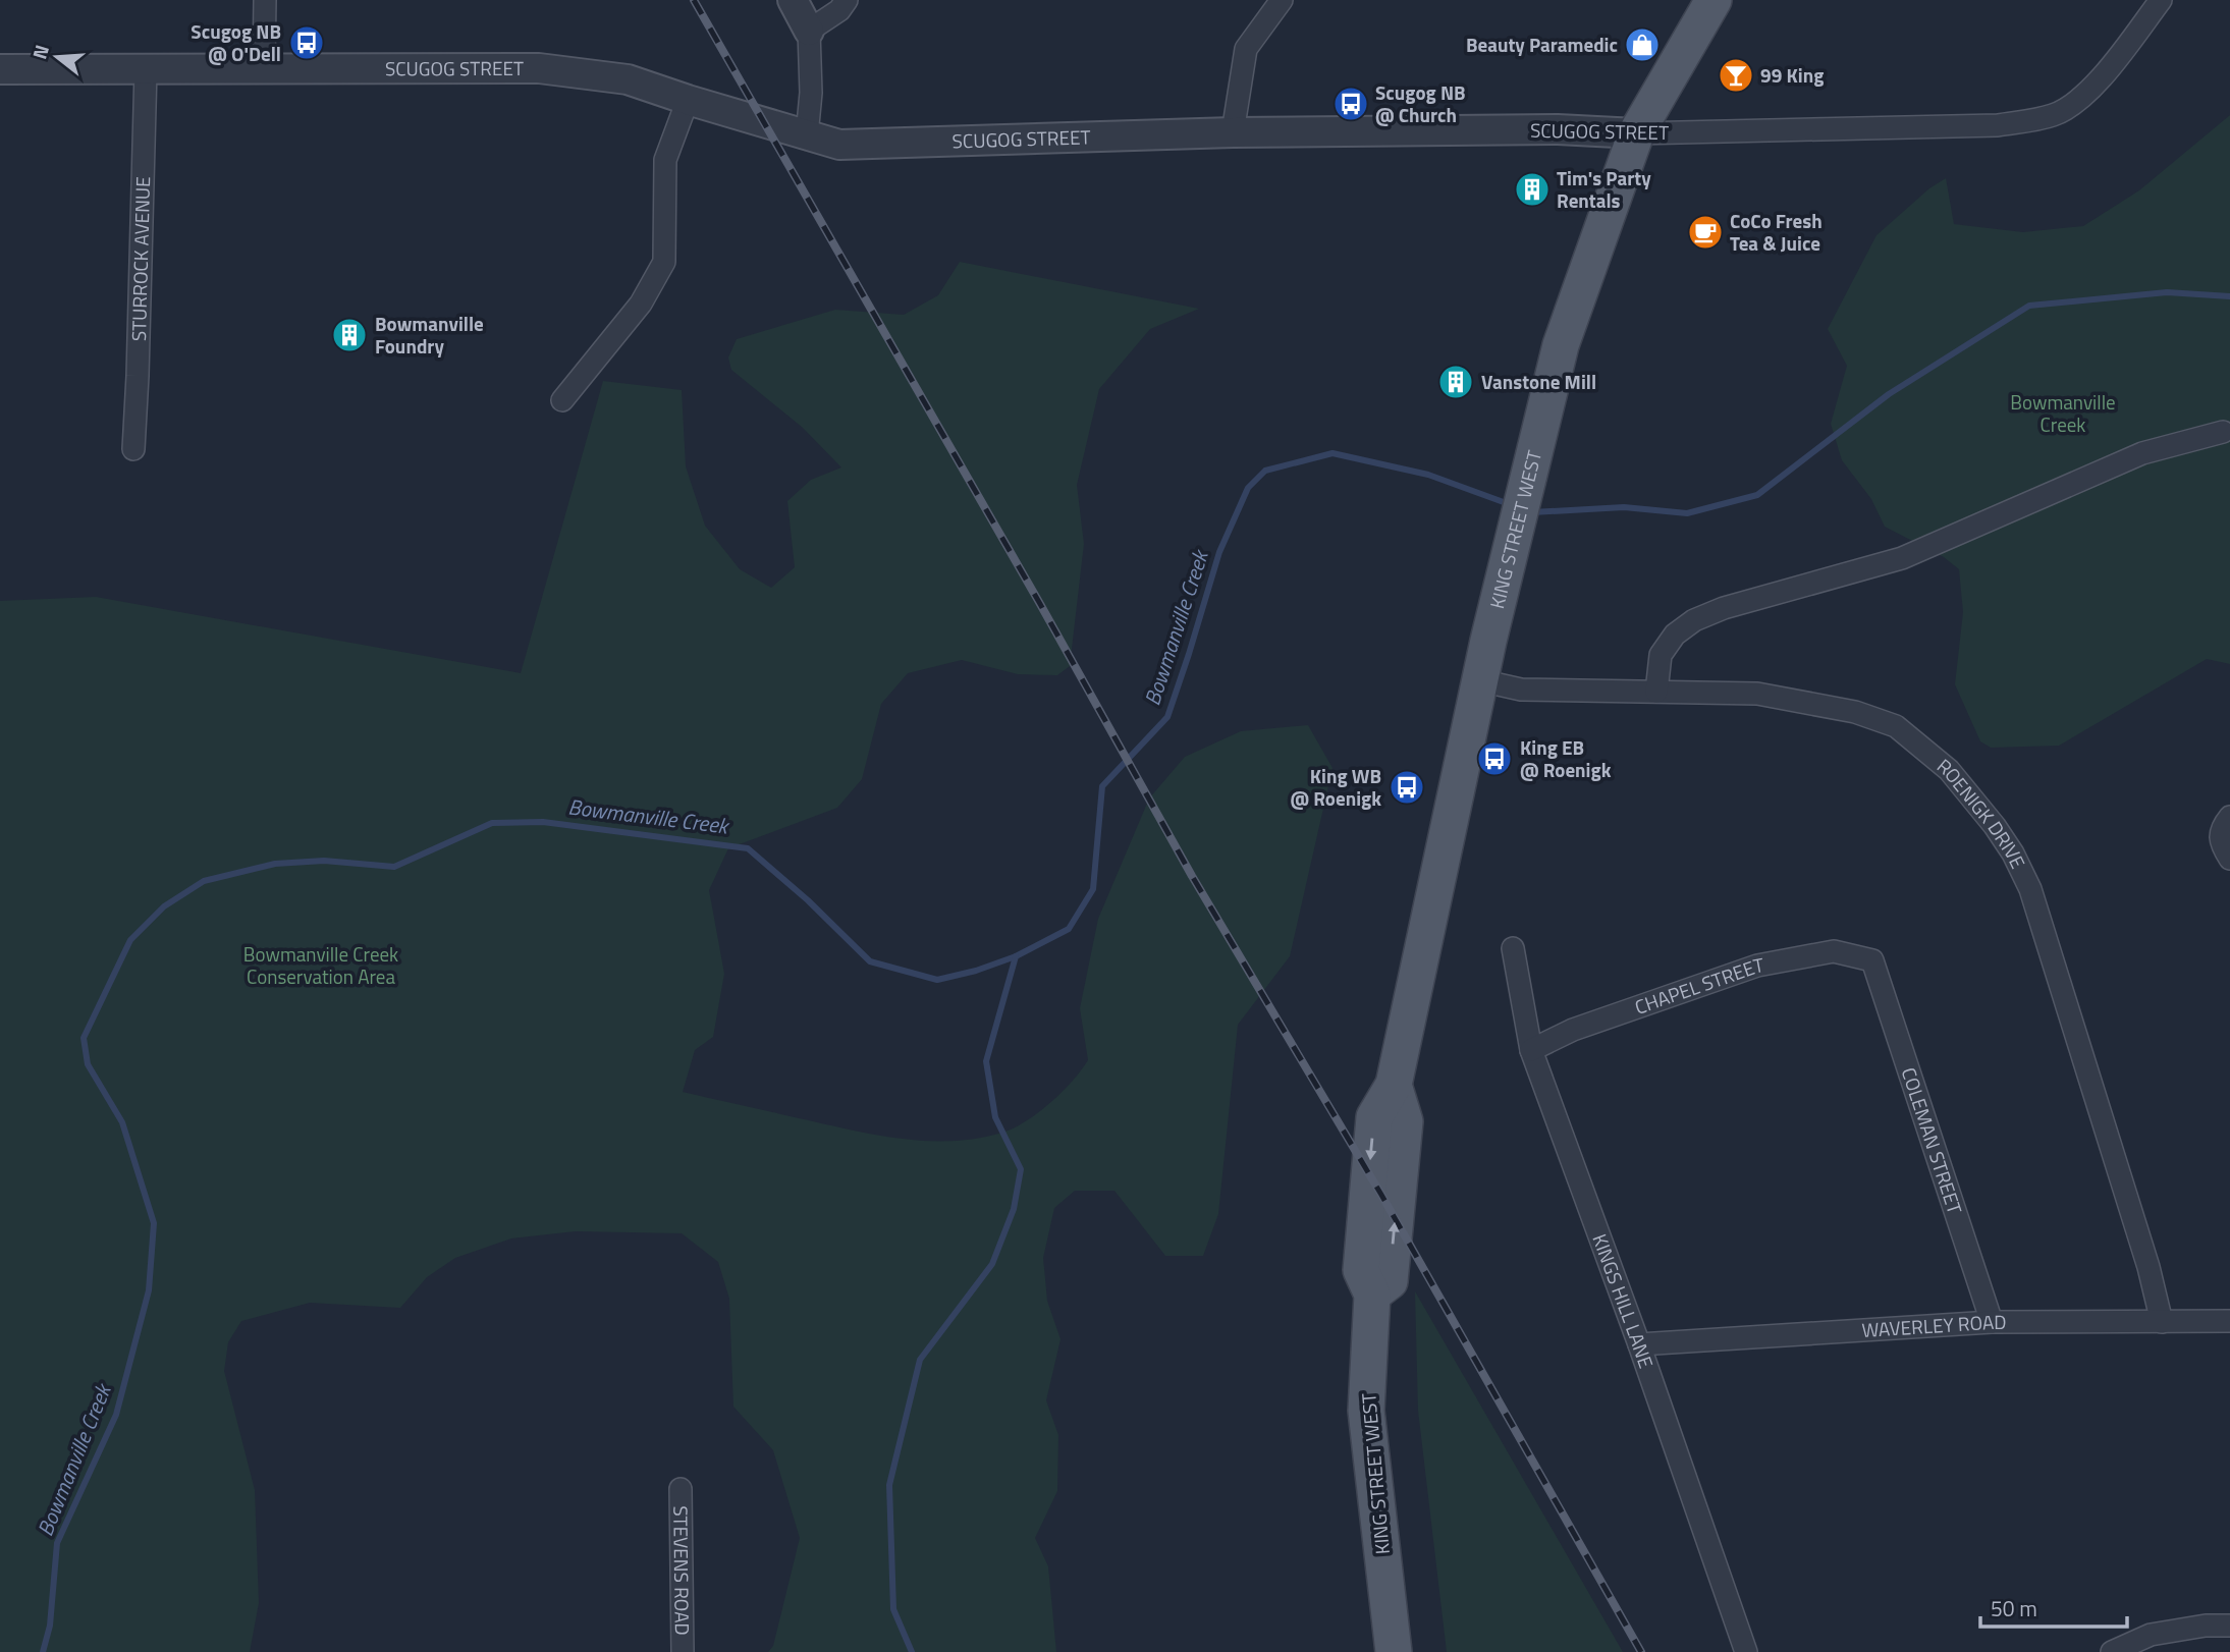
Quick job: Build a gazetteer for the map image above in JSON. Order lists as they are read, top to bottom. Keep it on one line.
{"streets":{"main road":["KING STREET WEST"],"street":["SCUGOG STREET","STURROCK AVENUE","ROENIGK DRIVE","CHAPEL STREET","COLEMAN STREET","KINGS HILL LANE","WAVERLEY ROAD","STEVENS ROAD"]},"crossings":[["SCUGOG STREET","STURROCK AVENUE"],["SCUGOG STREET","KING STREET WEST"],["KING STREET WEST","ROENIGK DRIVE"],["ROENIGK DRIVE","WAVERLEY ROAD"],["CHAPEL STREET","COLEMAN STREET"],["CHAPEL STREET","KINGS HILL LANE"],["COLEMAN STREET","WAVERLEY ROAD"],["KINGS HILL LANE","WAVERLEY ROAD"]],"water":["Bowmanville Creek"],"parks":["Bowmanville Creek","Bowmanville Creek Conservation Area"],"places":{"bus stop":["Scugog NB @ O'Dell","Scugog NB @ Church","King EB @ Roenigk","King WB @ Roenigk"],"shop":["Beauty Paramedic"],"bar":["99 King"],"building":["Tim's Party Rentals","Bowmanville Foundry","Vanstone Mill"],"cafe":["CoCo Fresh Tea & Juice"]},"scale_bar":"50 m","north":"left"}
